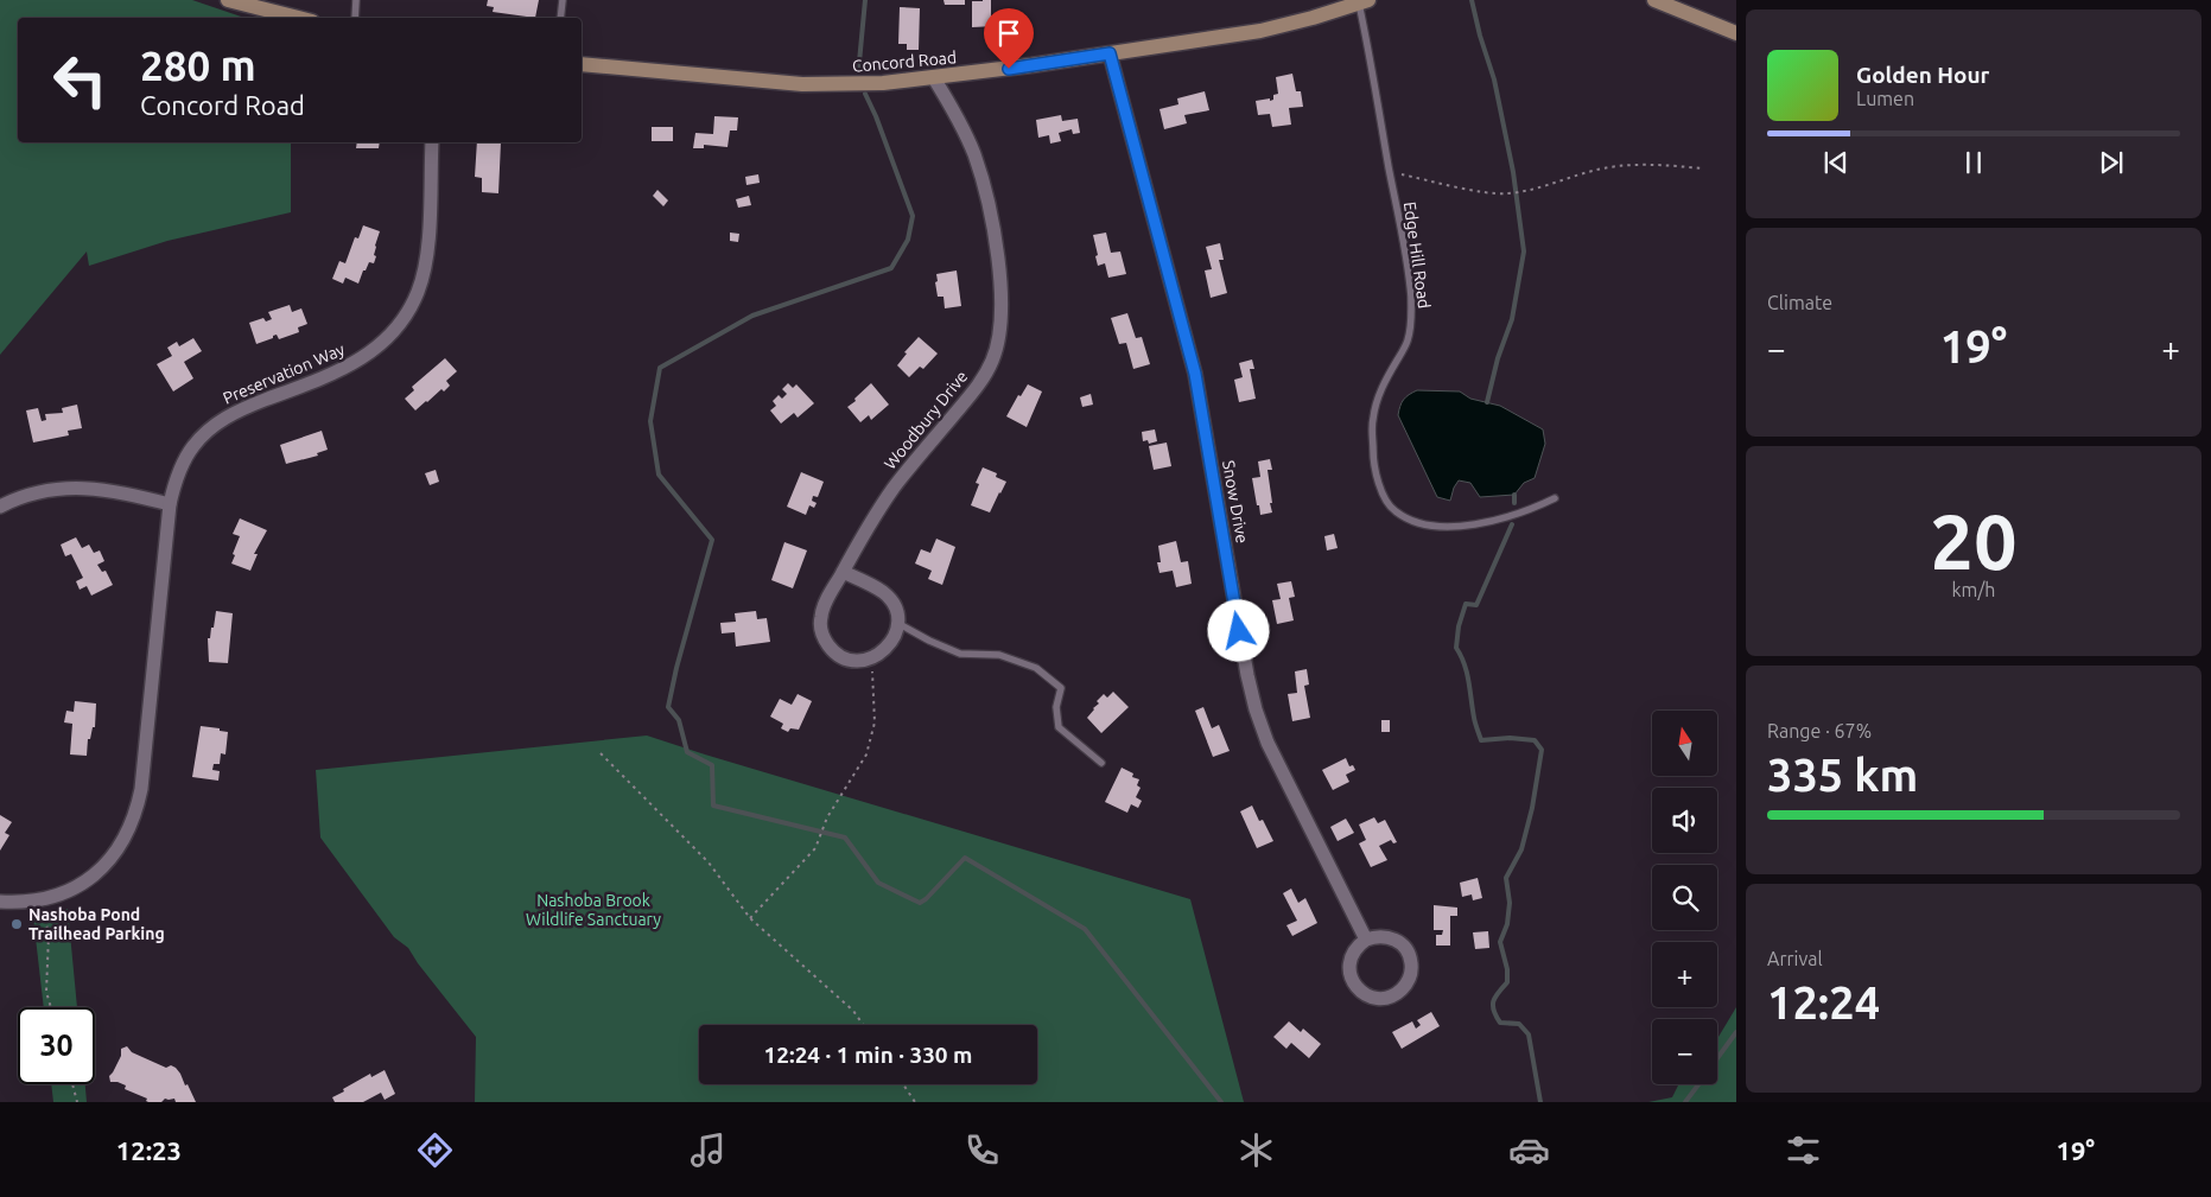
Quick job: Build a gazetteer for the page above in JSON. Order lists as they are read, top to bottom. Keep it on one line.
{"streets":{"main road":["Concord Road"],"street":["Preservation Way","Woodbury Drive","Snow Drive"],"lane":["Edge Hill Road"]},"crossings":[["Concord Road","Edge Hill Road"],["Concord Road","Woodbury Drive"],["Concord Road","Snow Drive"]],"parks":["Nashoba Brook Wildlife Sanctuary"],"places":["Nashoba Pond Trailhead Parking"],"north":"top","page":{"turn":["280 m","Concord Road"],"song":["Golden Hour","Lumen"],"tile":["Climate",["20","km/h"],["Range · 67%","335 km"],["Arrival","12:24"]],"heat":["−","19°","+"],"map_buttons":["+","−"],"limit":"30","trip":"12:24 · 1 min · 330 m","tabs":["12:23","19°"]}}
